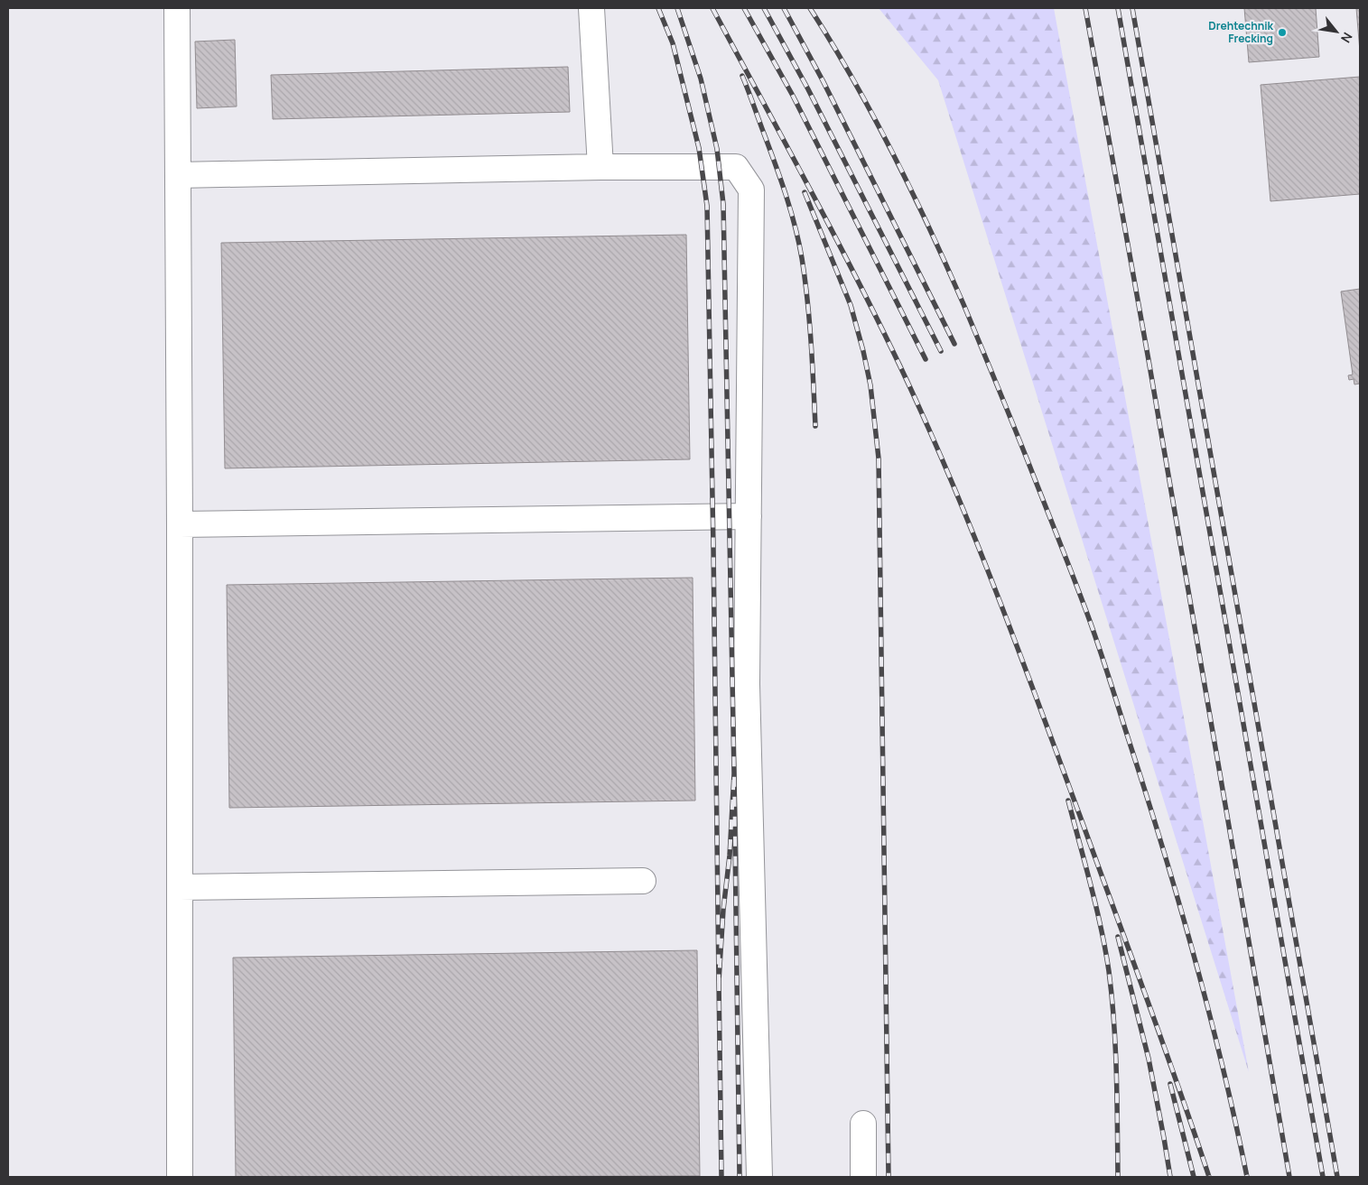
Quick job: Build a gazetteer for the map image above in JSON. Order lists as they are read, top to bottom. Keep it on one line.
{"places":["Drehtechnik Frecking"],"north":"bottom right"}
